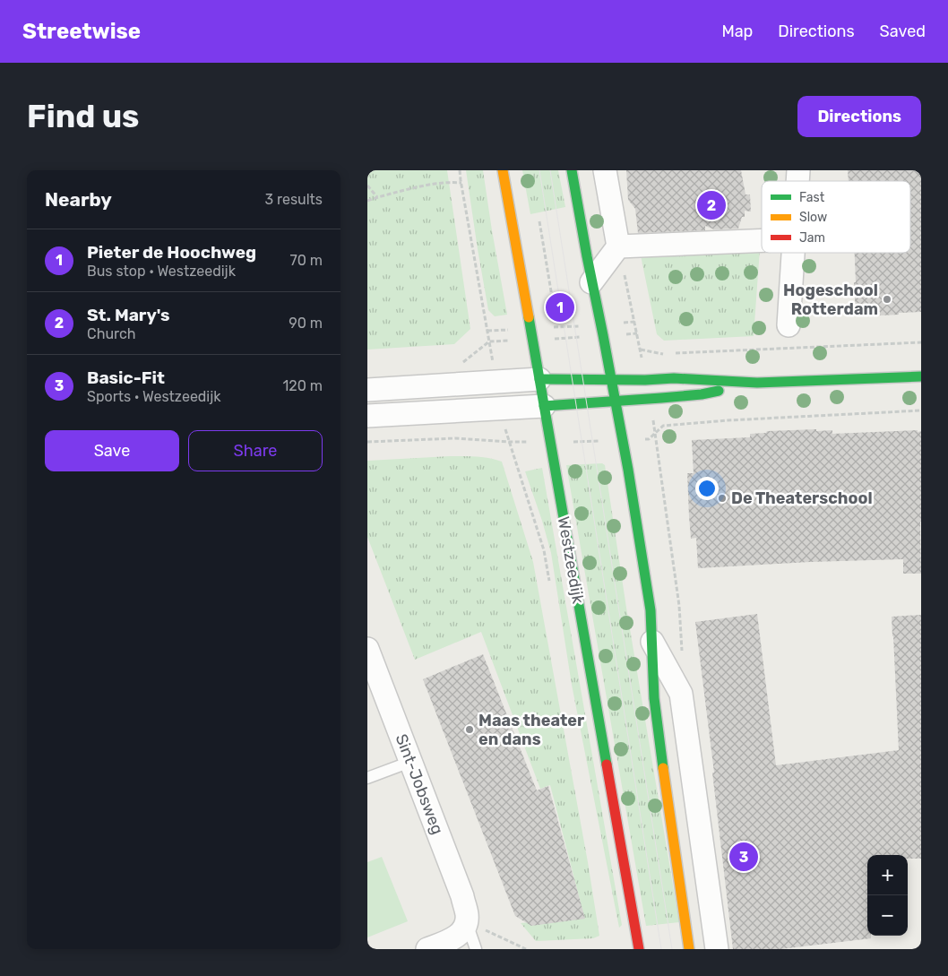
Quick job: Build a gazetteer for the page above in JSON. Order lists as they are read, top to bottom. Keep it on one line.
{"streets":{"main road":["Westzeedijk"],"street":["Sint-Jobsweg"]},"places":["Hogeschool Rotterdam","De Theaterschool","Maas theater en dans"],"legend":["Fast","Slow","Jam"],"page":{"header":"Streetwise","nav":["Map","Directions","Saved"],"buttons":["Directions",["Save","Share"]],"title":"Find us","heading":["Nearby","3 results"],"pins":["2","1","3"],"list":[{"mark":"1","name":"Pieter de Hoochweg","note":"Bus stop · Westzeedijk","value":"70 m"},{"mark":"2","name":"St. Mary's","note":"Church","value":"90 m"},{"mark":"3","name":"Basic-Fit","note":"Sports · Westzeedijk","value":"120 m"}],"map_buttons":["+","−"]}}
